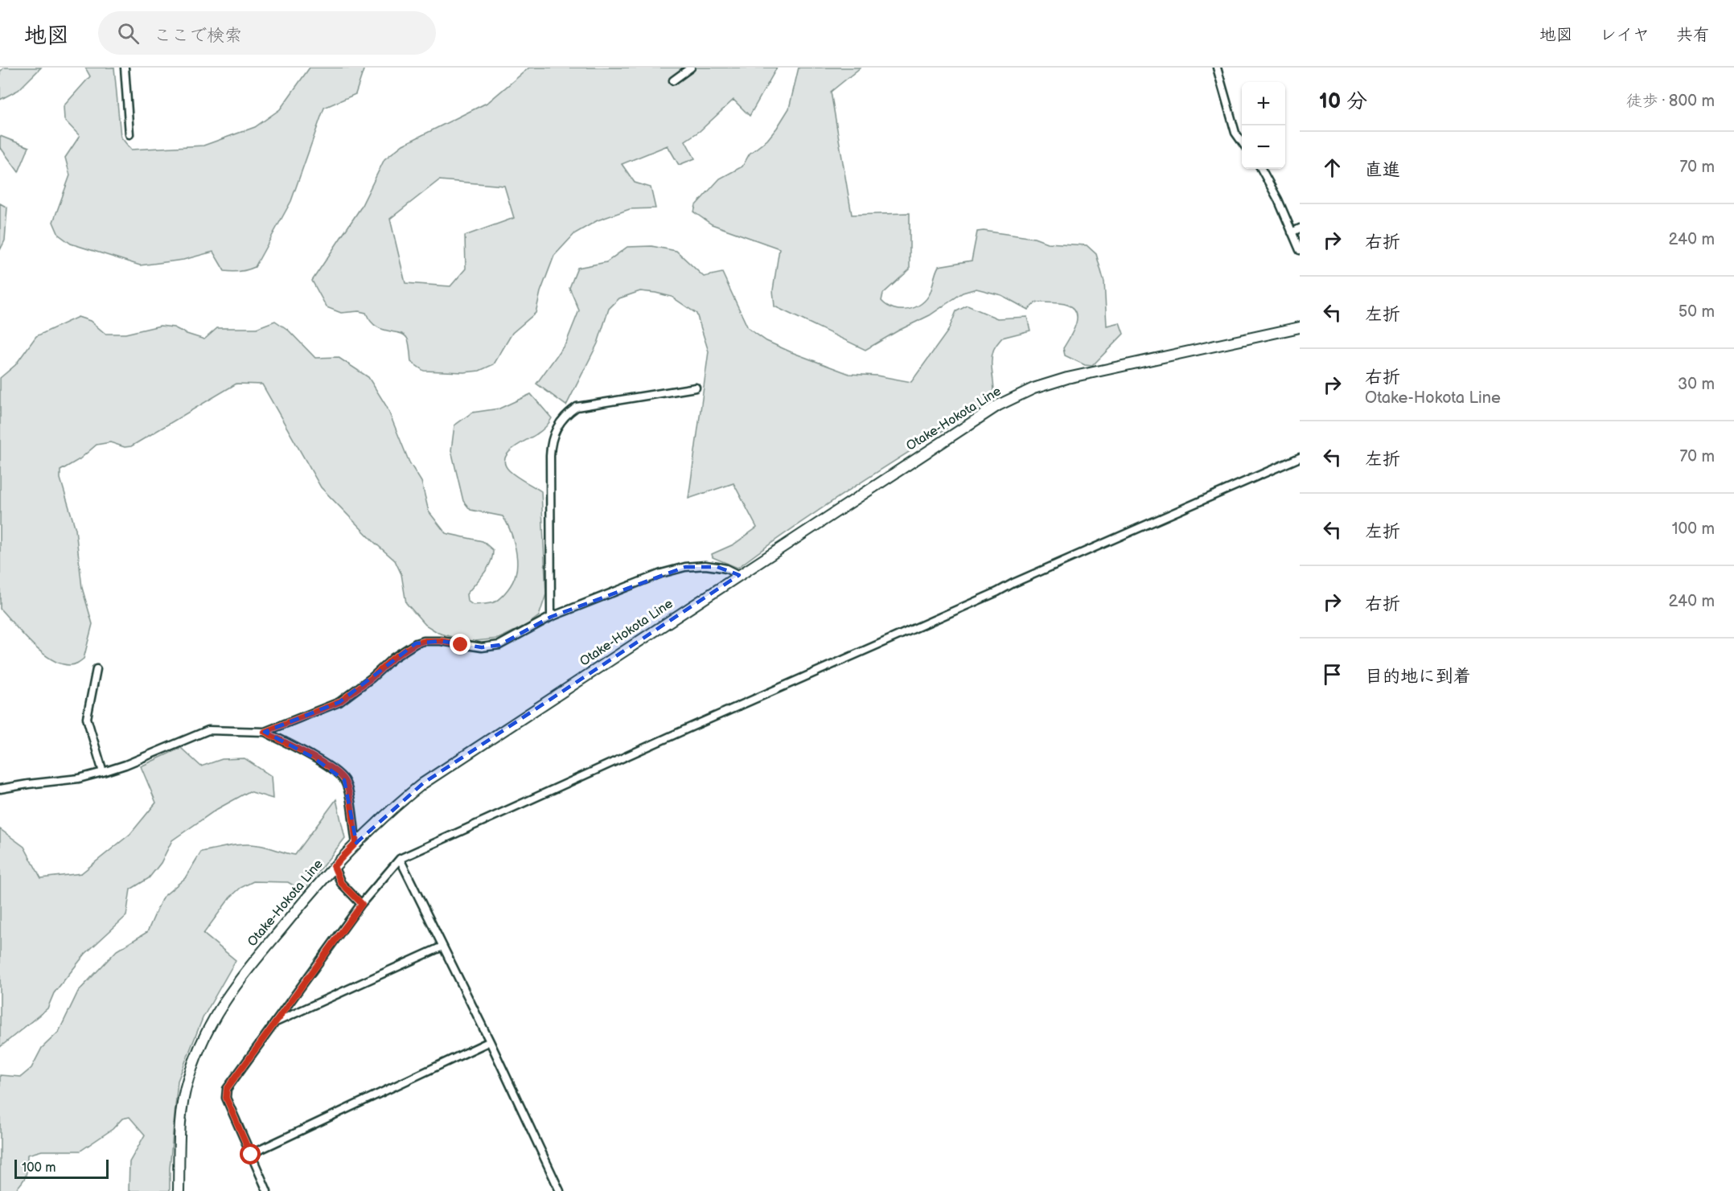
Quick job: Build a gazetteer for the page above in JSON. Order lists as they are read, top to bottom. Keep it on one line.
{"streets":{"main road":["Otake-Hokota Line"]},"scale_bar":"100 m","page":{"header":"地図","search":"ここで検索","nav":["地図","レイヤ","共有"],"heading":["10 分","徒歩 · 800 m"],"map_buttons":["+","−"],"list":[["直進","70 m"],["右折","240 m"],["左折","50 m"],["右折","Otake-Hokota Line","30 m"],["左折","70 m"],["左折","100 m"],["右折","240 m"],"目的地に到着"],"scale":"100 m"}}
